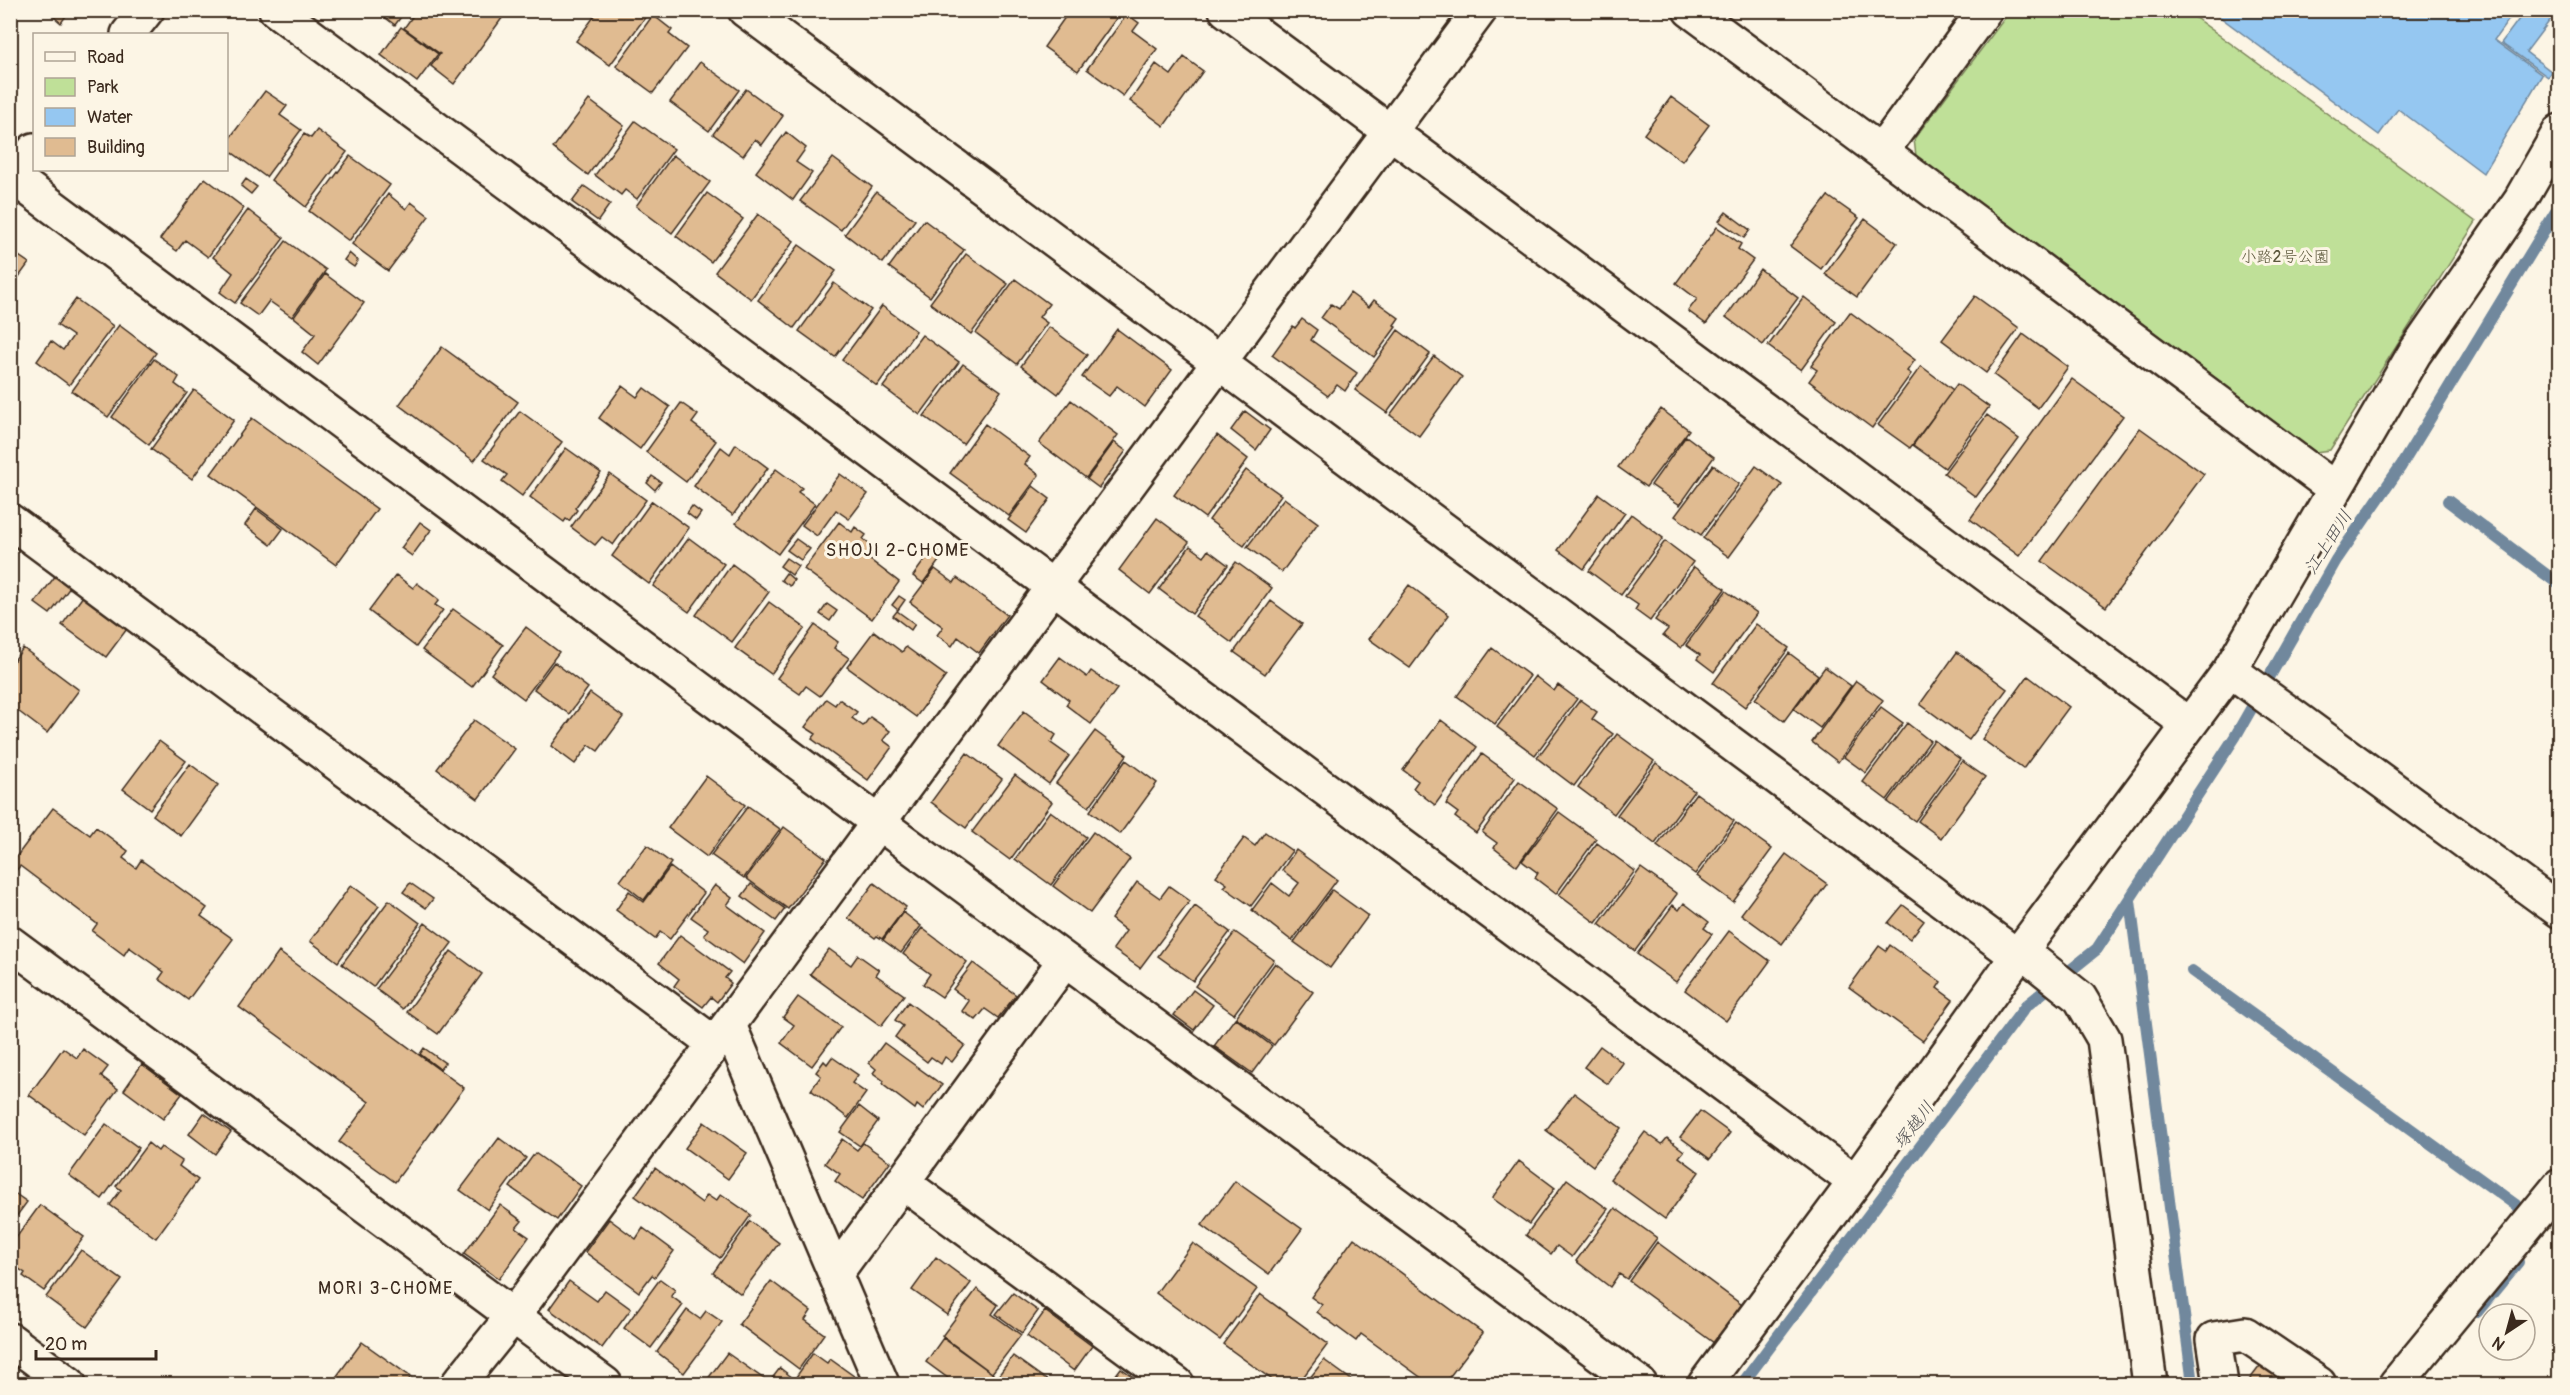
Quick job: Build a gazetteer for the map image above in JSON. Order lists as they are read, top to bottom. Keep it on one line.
{"districts":["SHOJI 2-CHOME","MORI 3-CHOME"],"water":["江上田川","塚越川"],"parks":["小路2号公園"],"legend":["Road","Park","Water","Building"],"scale_bar":"20 m","north":"bottom left"}
